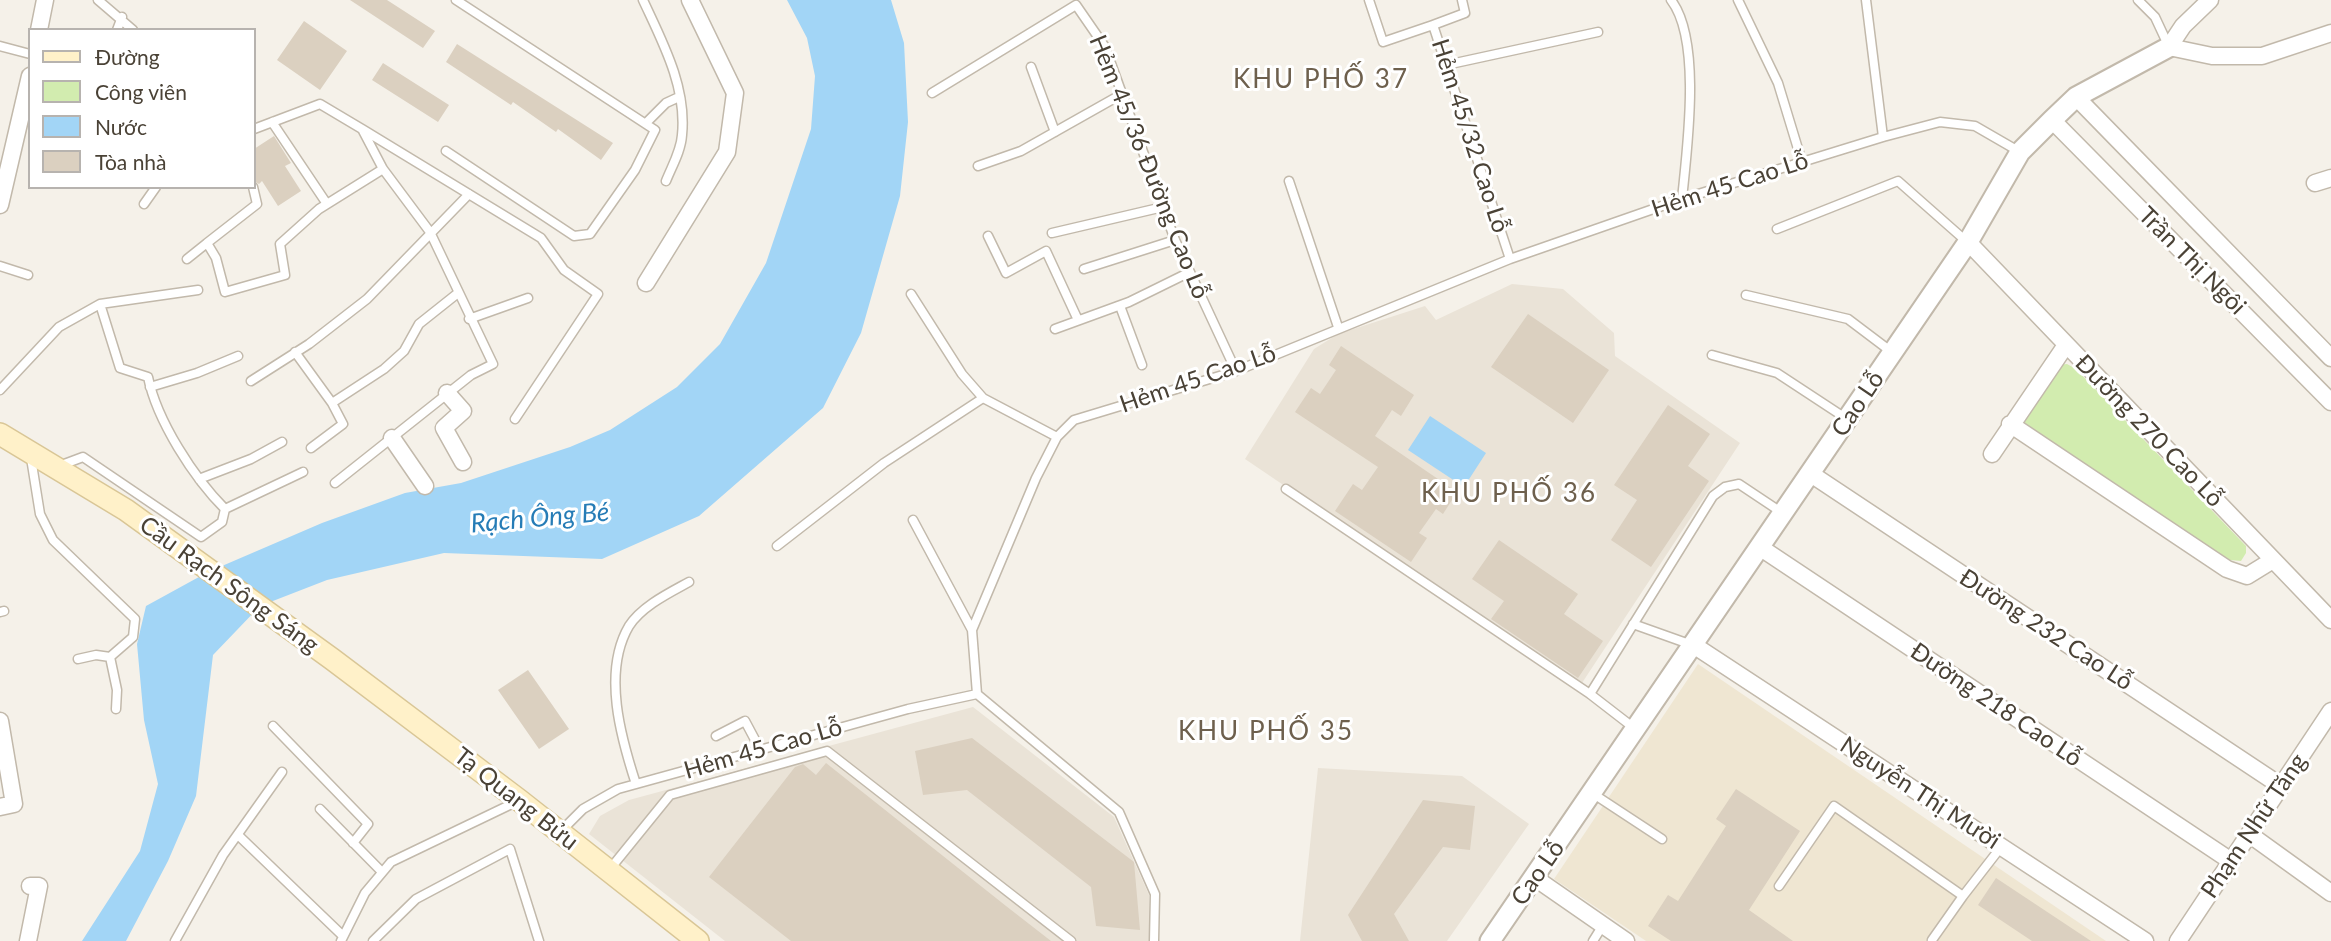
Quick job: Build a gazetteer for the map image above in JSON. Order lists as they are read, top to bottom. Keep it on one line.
{"streets":{"main road":["Cầu Rạch Sông Sáng","Tạ Quang Bửu"],"street":["Trần Thị Ngôi","Cao Lỗ","Đường 270 Cao Lỗ","Đường 232 Cao Lỗ","Đường 218 Cao Lỗ","Nguyễn Thị Mười","Phạm Nhữ Tăng"],"lane":["Hẻm 45/32 Cao Lỗ","Hẻm 45/36 Đường Cao Lỗ","Hẻm 45 Cao Lỗ"]},"crossings":[["Hẻm 45/32 Cao Lỗ","Hẻm 45 Cao Lỗ"],["Hẻm 45/36 Đường Cao Lỗ","Hẻm 45 Cao Lỗ"],["Hẻm 45 Cao Lỗ","Cao Lỗ"],["Hẻm 45 Cao Lỗ","Tạ Quang Bửu"],["Trần Thị Ngôi","Cao Lỗ"],["Cao Lỗ","Đường 270 Cao Lỗ"],["Cao Lỗ","Đường 232 Cao Lỗ"],["Cao Lỗ","Đường 218 Cao Lỗ"],["Cao Lỗ","Nguyễn Thị Mười"],["Cầu Rạch Sông Sáng","Tạ Quang Bửu"],["Đường 232 Cao Lỗ","Phạm Nhữ Tăng"],["Đường 218 Cao Lỗ","Phạm Nhữ Tăng"]],"districts":["KHU PHỐ 37","KHU PHỐ 36","KHU PHỐ 35"],"water":["Rạch Ông Bé"],"legend":["Đường","Công viên","Nước","Tòa nhà"]}
